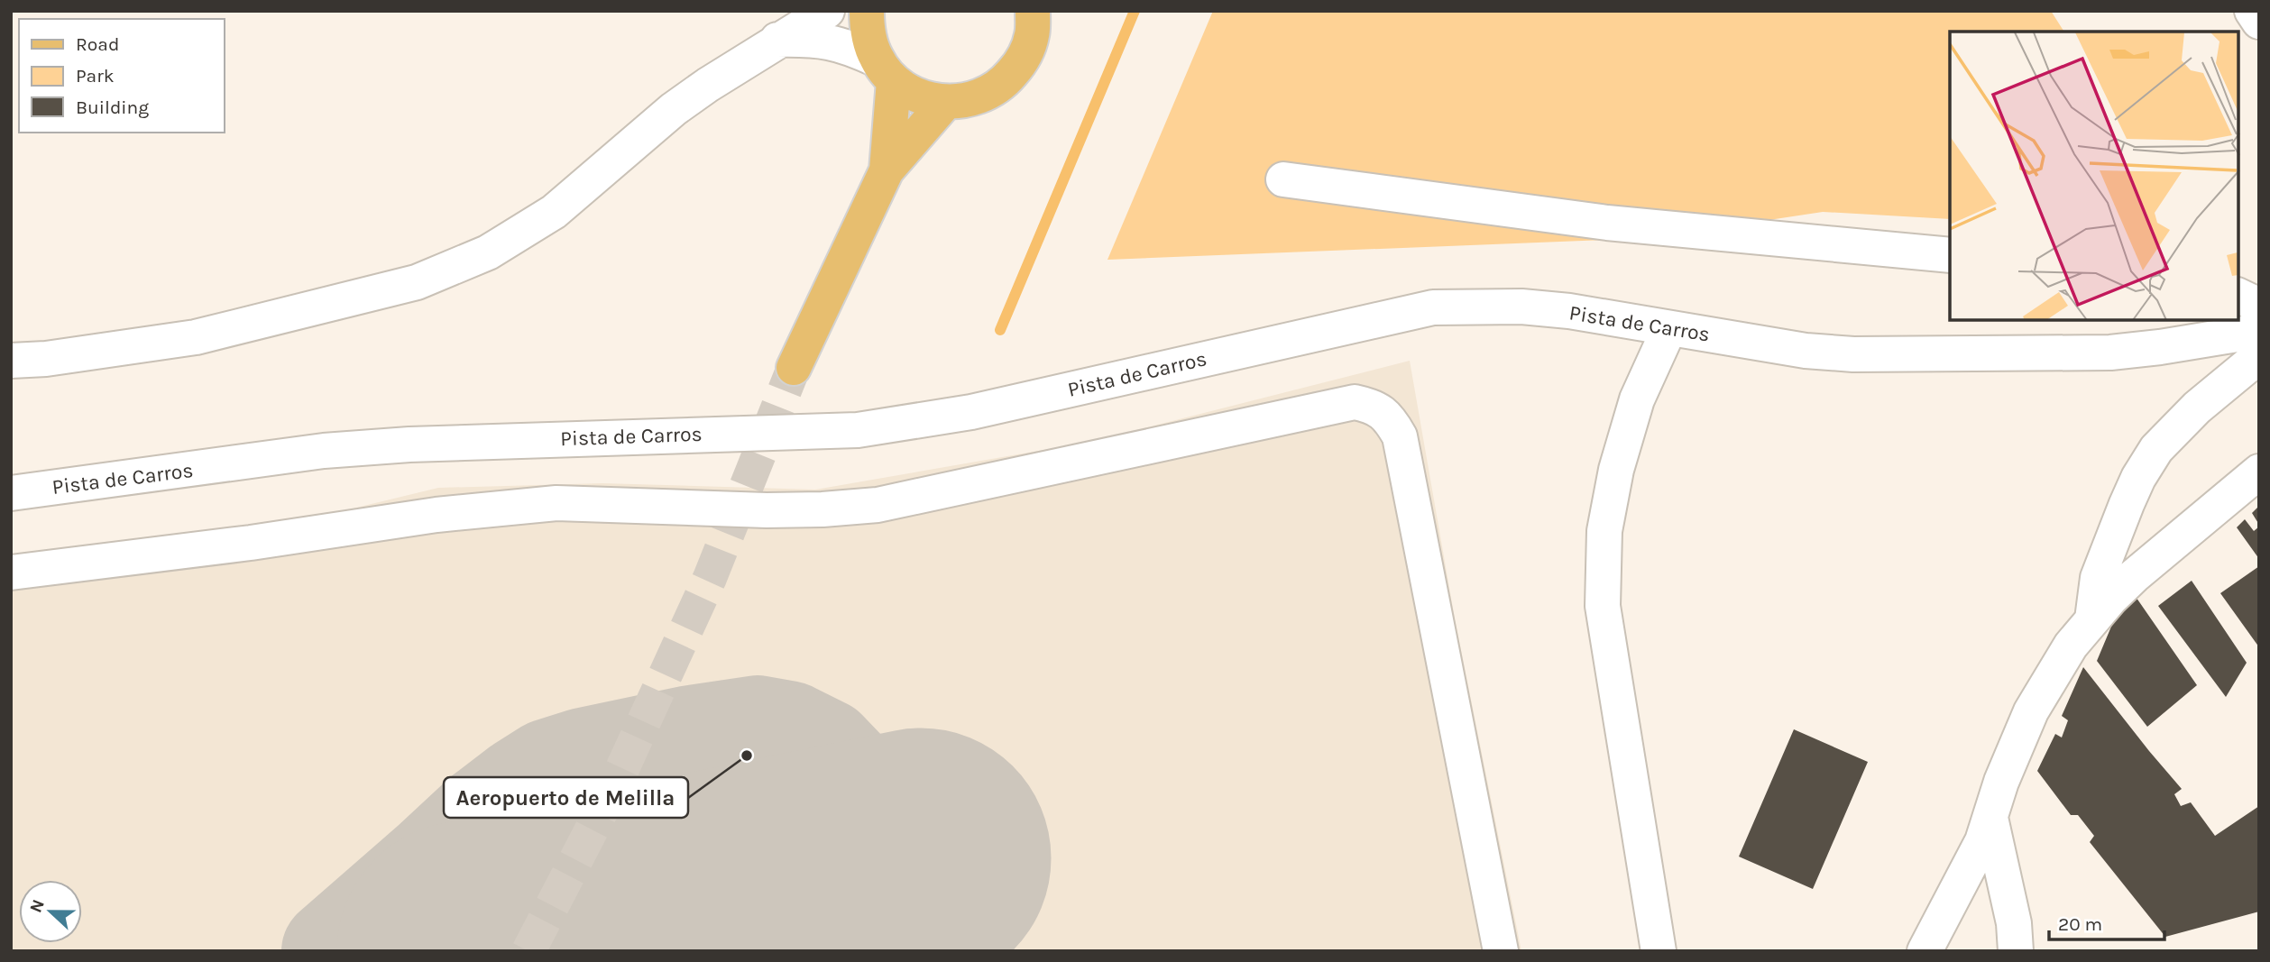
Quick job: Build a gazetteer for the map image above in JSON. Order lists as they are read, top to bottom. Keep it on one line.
{"streets":{"street":["Pista de Carros"]},"places":["Aeropuerto de Melilla"],"legend":["Road","Park","Building"],"scale_bar":"20 m","north":"left"}
